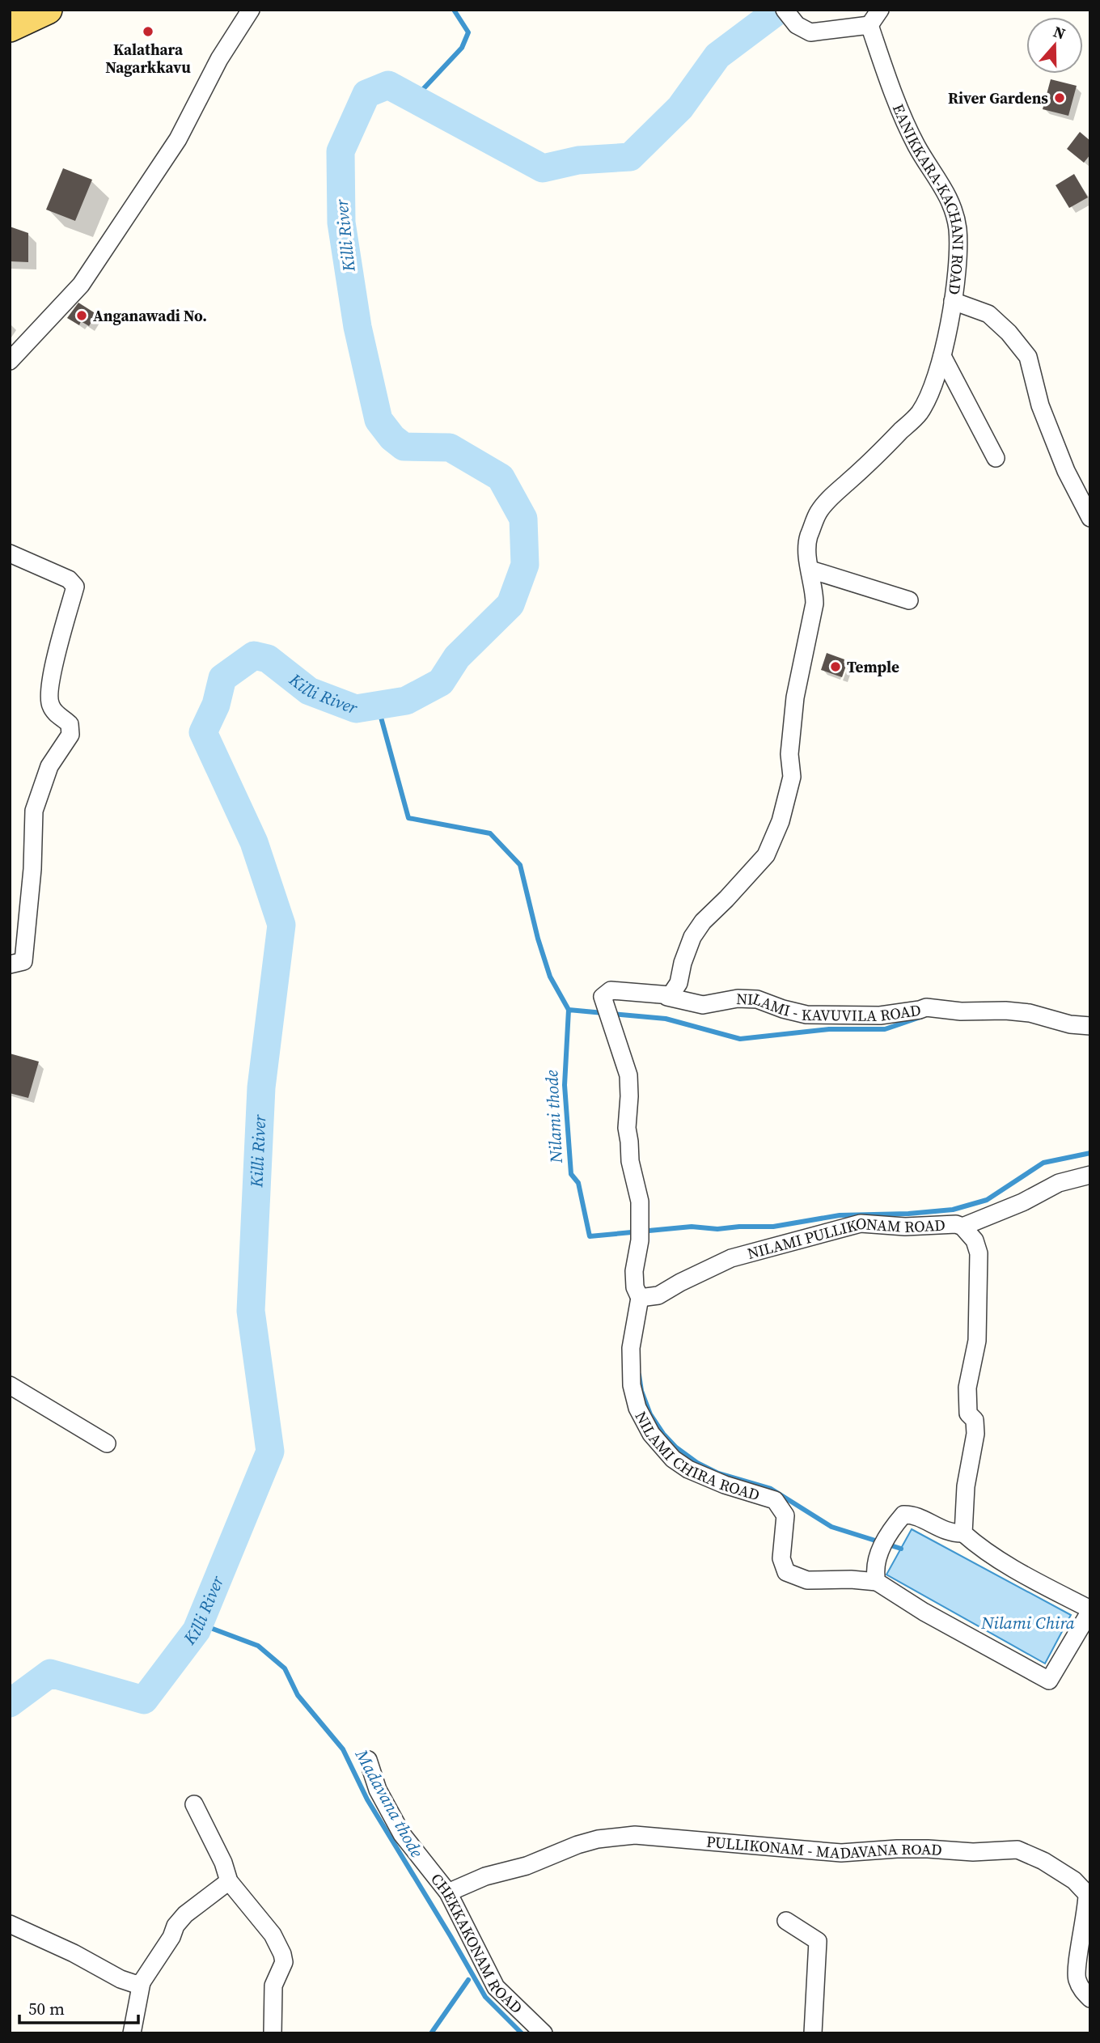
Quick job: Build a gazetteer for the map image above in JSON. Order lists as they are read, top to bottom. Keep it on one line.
{"streets":{"street":["EANIKKARA-KACHANI ROAD","NILAMI - KAVUVILA ROAD","NILAMI PULLIKONAM ROAD","NILAMI CHIRA ROAD","PULLIKONAM - MADAVANA ROAD","CHEKKAKONAM ROAD"]},"crossings":[["NILAMI PULLIKONAM ROAD","NILAMI CHIRA ROAD"],["PULLIKONAM - MADAVANA ROAD","CHEKKAKONAM ROAD"]],"water":["Killi River","Nilami thode","Nilami Chira","Madavana thode"],"places":["Kalathara Nagarkkavu","River Gardens","Anganawadi No.","Temple"],"scale_bar":"50 m","north":"top"}
